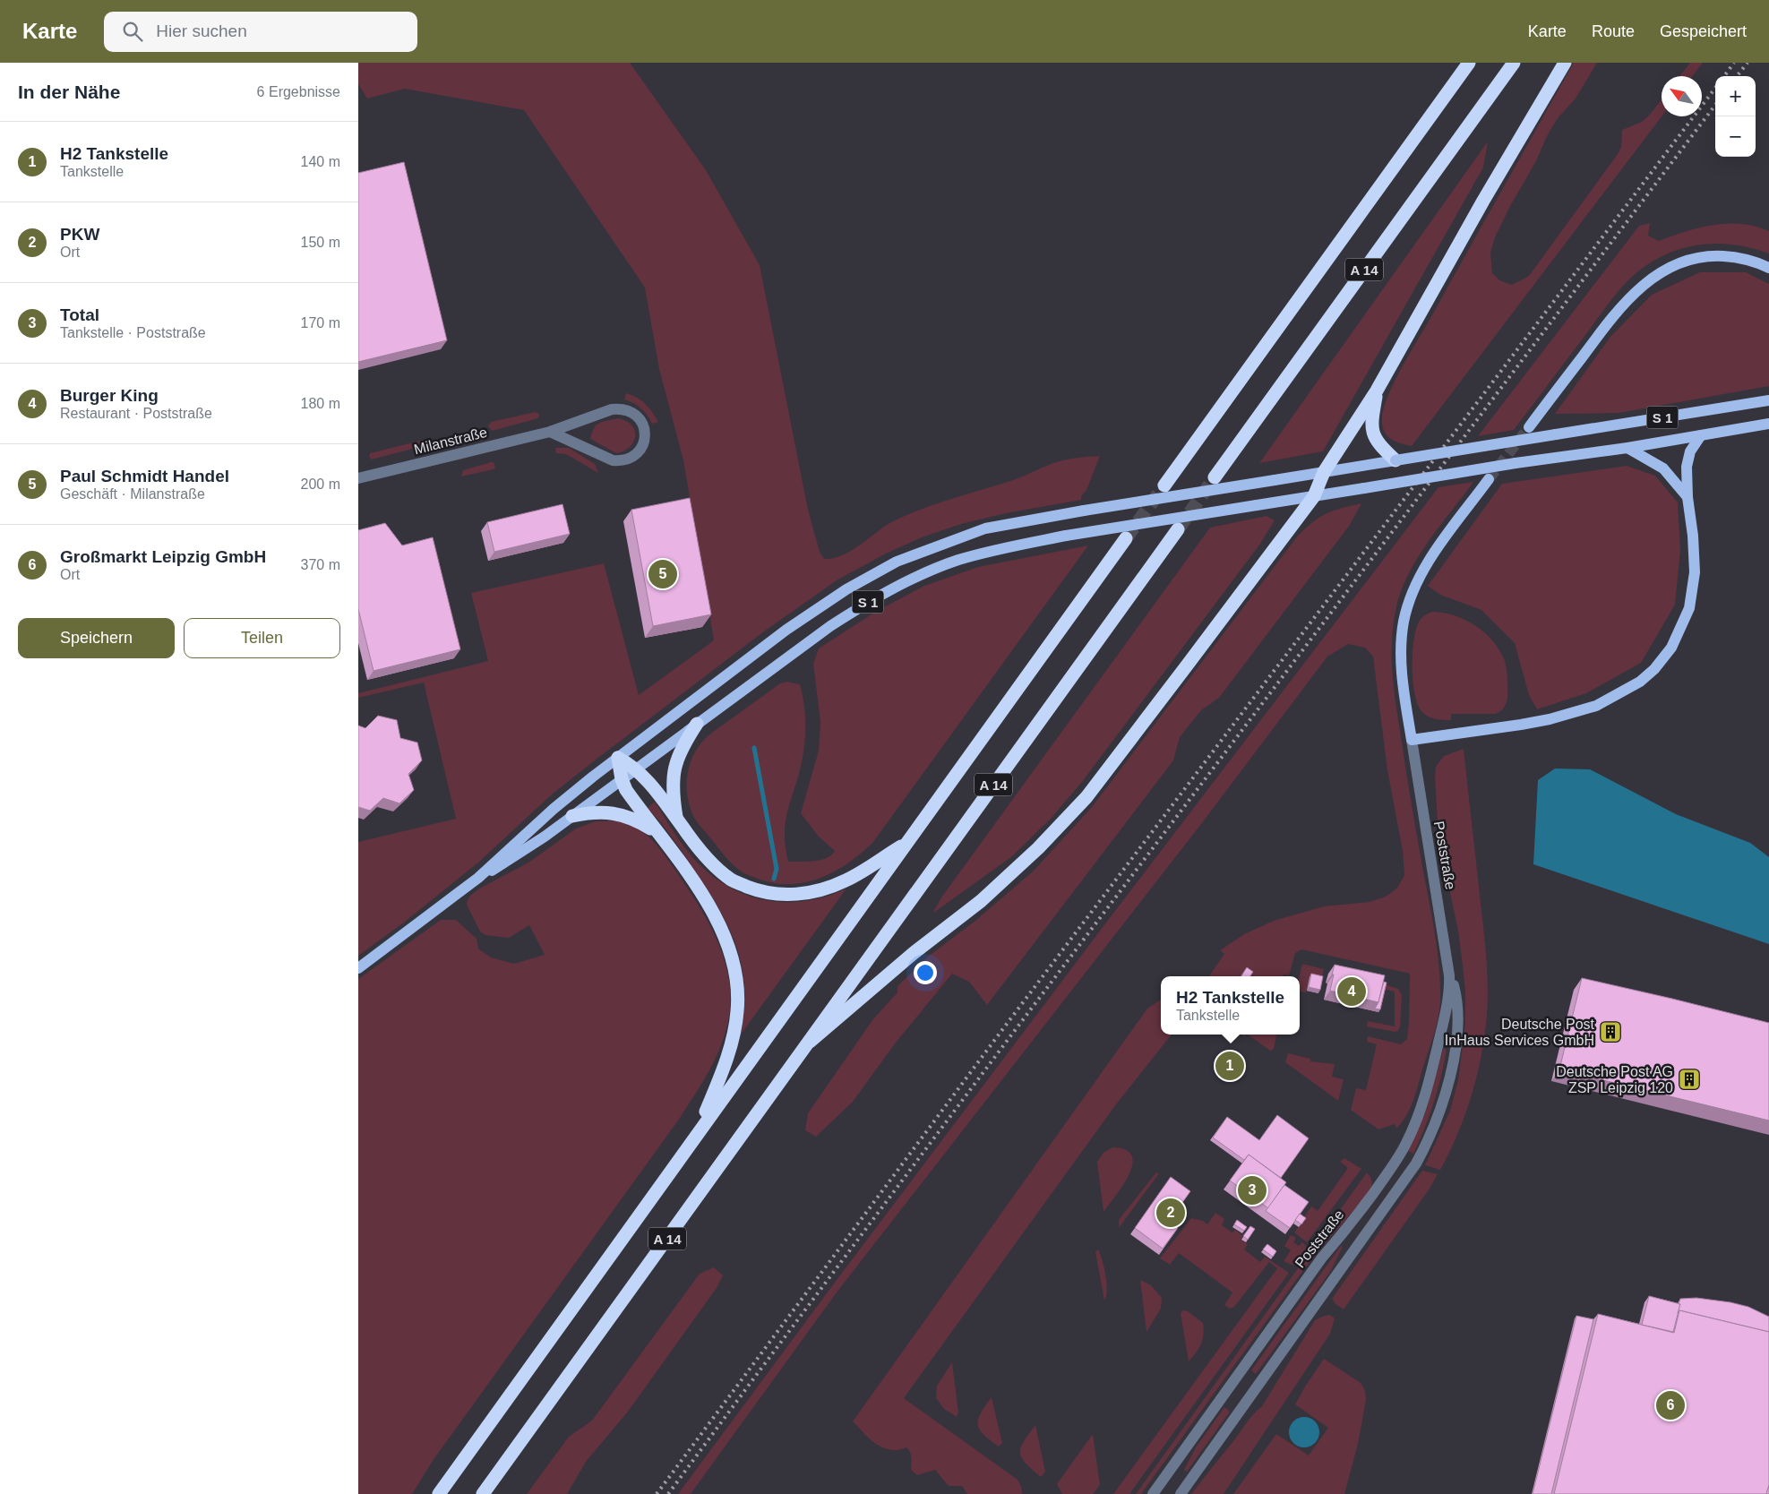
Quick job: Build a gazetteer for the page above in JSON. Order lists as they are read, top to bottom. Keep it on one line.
{"streets":{"highway":["A 14"],"main road":["S 1"],"street":["Milanstraße","Poststraße"]},"places":{"building":["Deutsche Post InHaus Services GmbH","Deutsche Post AG ZSP Leipzig 120"]},"north":"top left","page":{"header":"Karte","search":"Hier suchen","nav":["Karte","Route","Gespeichert"],"heading":["In der Nähe","6 Ergebnisse"],"map_buttons":["+","−"],"list":[{"mark":"1","name":"H2 Tankstelle","note":"Tankstelle","value":"140 m"},{"mark":"2","name":"PKW","note":"Ort","value":"150 m"},{"mark":"3","name":"Total","note":"Tankstelle · Poststraße","value":"170 m"},{"mark":"4","name":"Burger King","note":"Restaurant · Poststraße","value":"180 m"},{"mark":"5","name":"Paul Schmidt Handel","note":"Geschäft · Milanstraße","value":"200 m"},{"mark":"6","name":"Großmarkt Leipzig GmbH","note":"Ort","value":"370 m"}],"pins":["5","4","1","3","2","6"],"buttons":["Speichern","Teilen"],"popup":["H2 Tankstelle","Tankstelle"]}}
